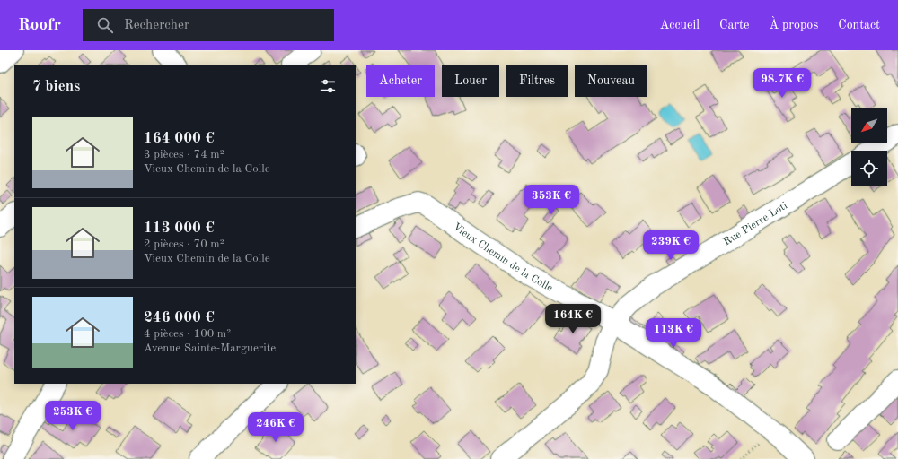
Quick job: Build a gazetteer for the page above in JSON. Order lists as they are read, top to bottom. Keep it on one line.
{"streets":{"street":["Rue Pierre Loti","Vieux Chemin de la Colle"]},"crossings":[["Rue Pierre Loti","Vieux Chemin de la Colle"]],"north":"bottom left","page":{"header":"Roofr","search":"Rechercher","nav":["Accueil","Carte","À propos","Contact"],"chip":["Acheter","Louer","Filtres","Nouveau"],"heading":"7 biens","price":["98.7K €","353K €","239K €","164K €","113K €","253K €","246K €"],"list":[{"name":"164 000 €","note":"3 pièces · 74 m² · Vieux Chemin de la Colle"},{"name":"113 000 €","note":"2 pièces · 70 m² · Vieux Chemin de la Colle"},{"name":"246 000 €","note":"4 pièces · 100 m² · Avenue Sainte-Marguerite"}]}}
